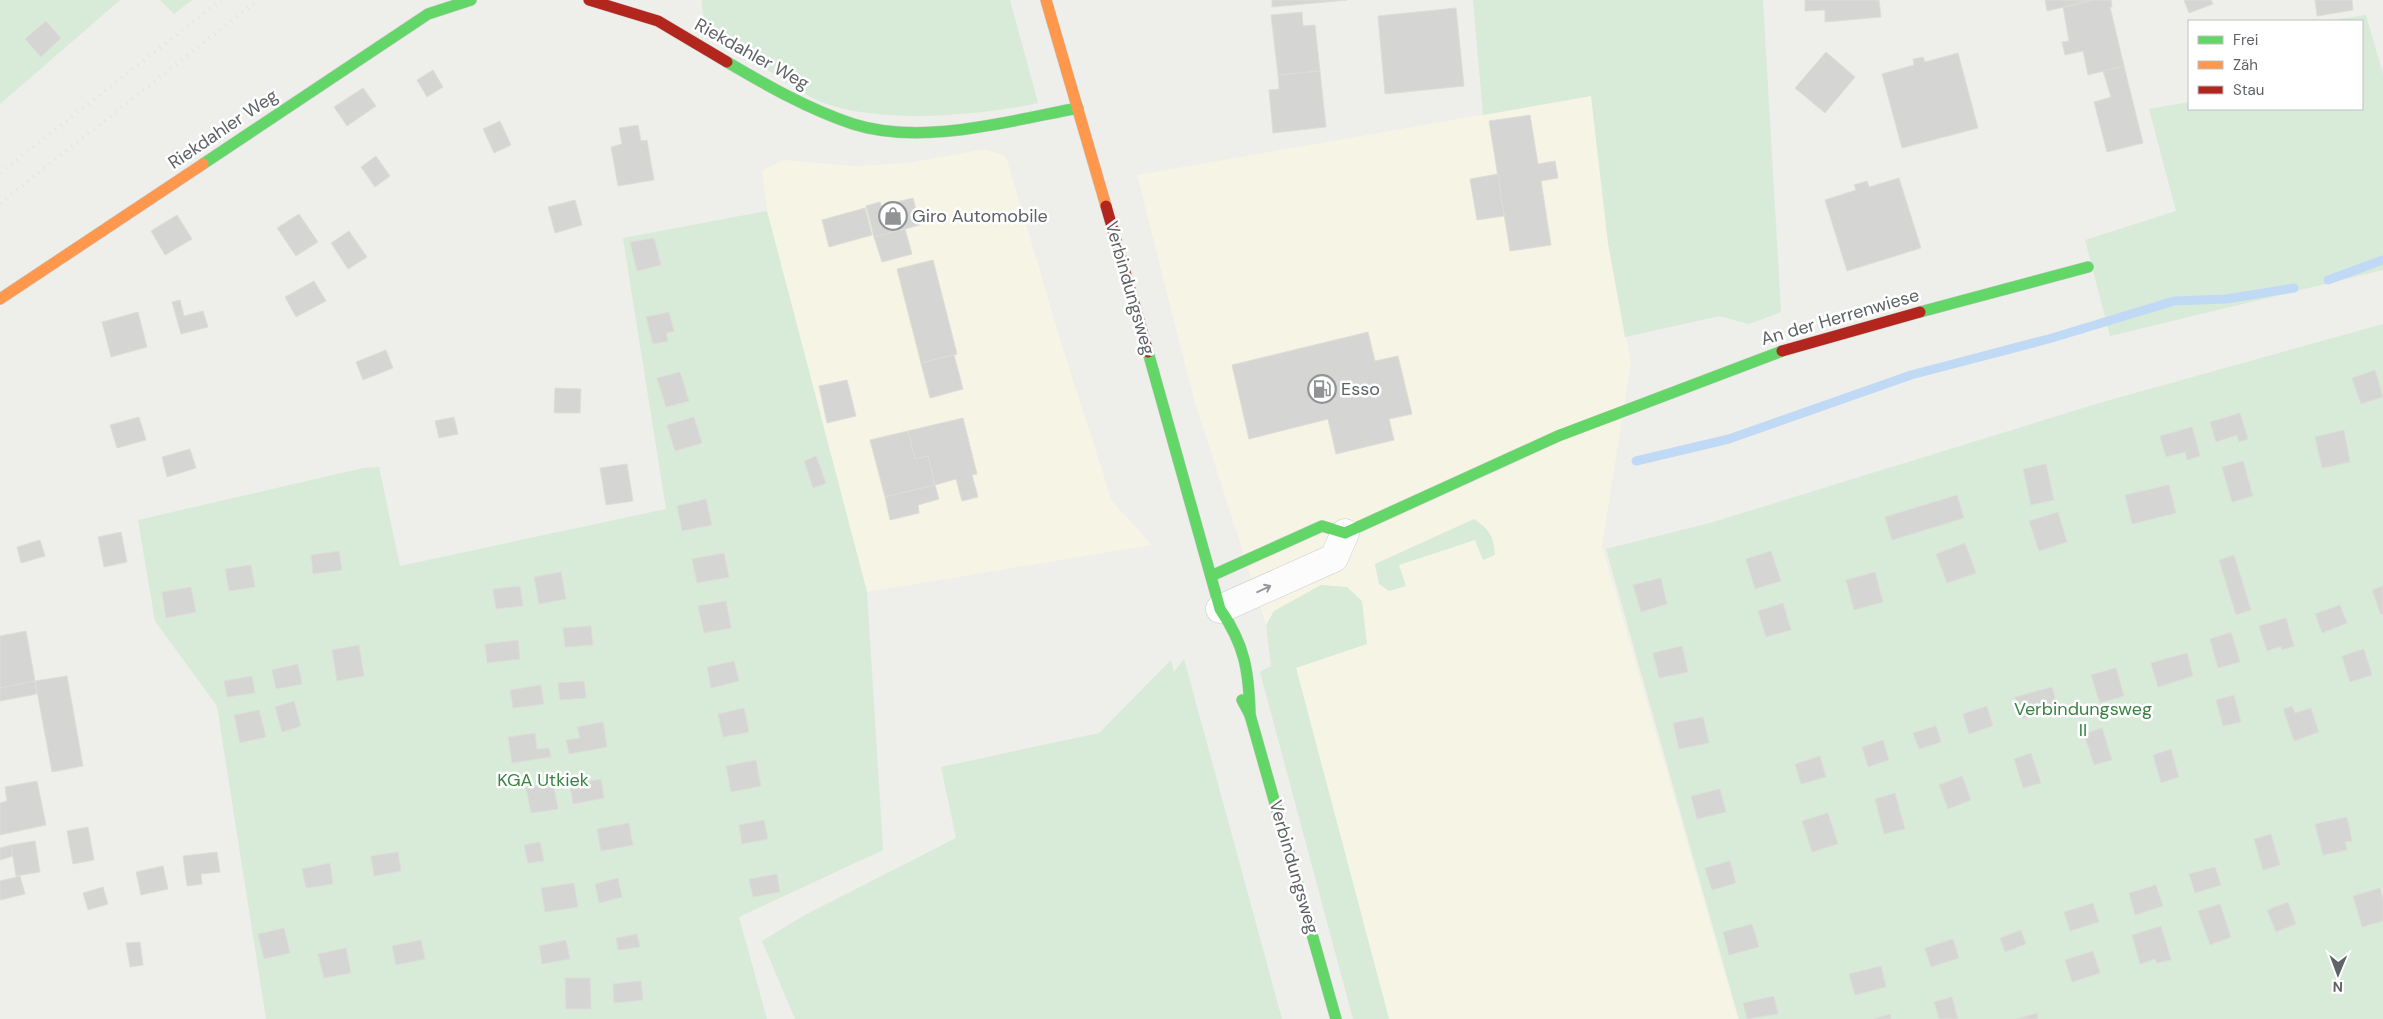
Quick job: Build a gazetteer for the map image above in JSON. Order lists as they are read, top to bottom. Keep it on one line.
{"streets":{"street":["Riekdahler Weg","Verbindungsweg","An der Herrenwiese"]},"crossings":[["Riekdahler Weg","Verbindungsweg"]],"parks":["Verbindungsweg II","KGA Utkiek"],"places":{"shop":["Giro Automobile"],"fuel station":["Esso"]},"legend":["Frei","Zäh","Stau"],"north":"bottom"}
